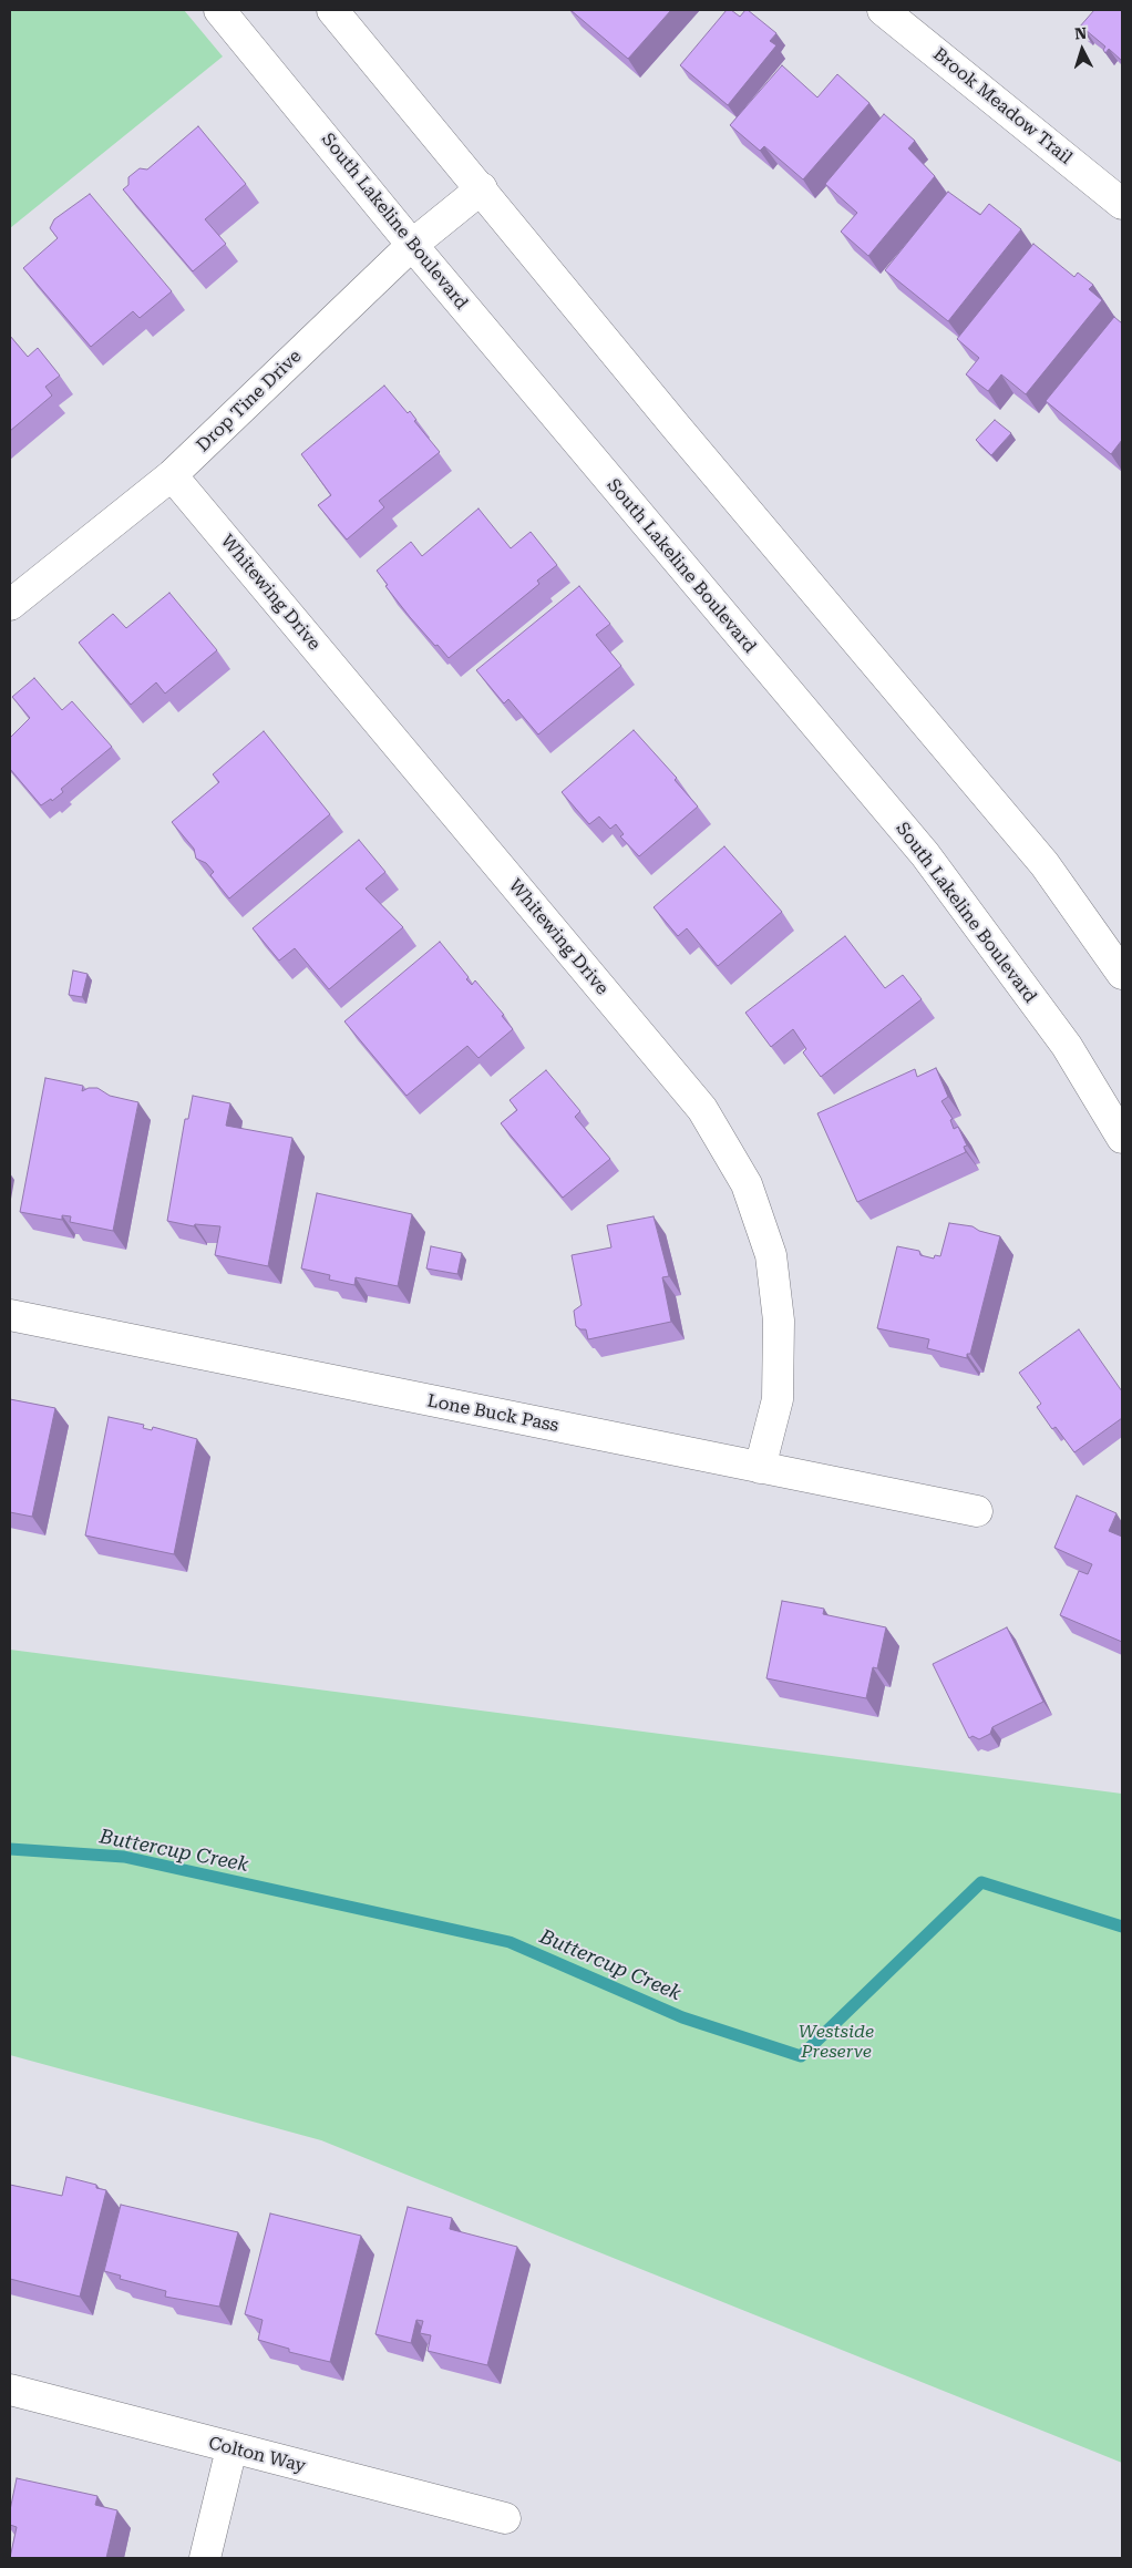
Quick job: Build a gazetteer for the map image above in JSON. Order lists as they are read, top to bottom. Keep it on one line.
{"streets":{"street":["Brook Meadow Trail","South Lakeline Boulevard","Drop Tine Drive","Whitewing Drive","Lone Buck Pass","Colton Way"]},"crossings":[["South Lakeline Boulevard","Drop Tine Drive"],["Drop Tine Drive","Whitewing Drive"],["Whitewing Drive","Lone Buck Pass"]],"water":["Buttercup Creek"],"parks":["Westside Preserve"],"north":"top"}
